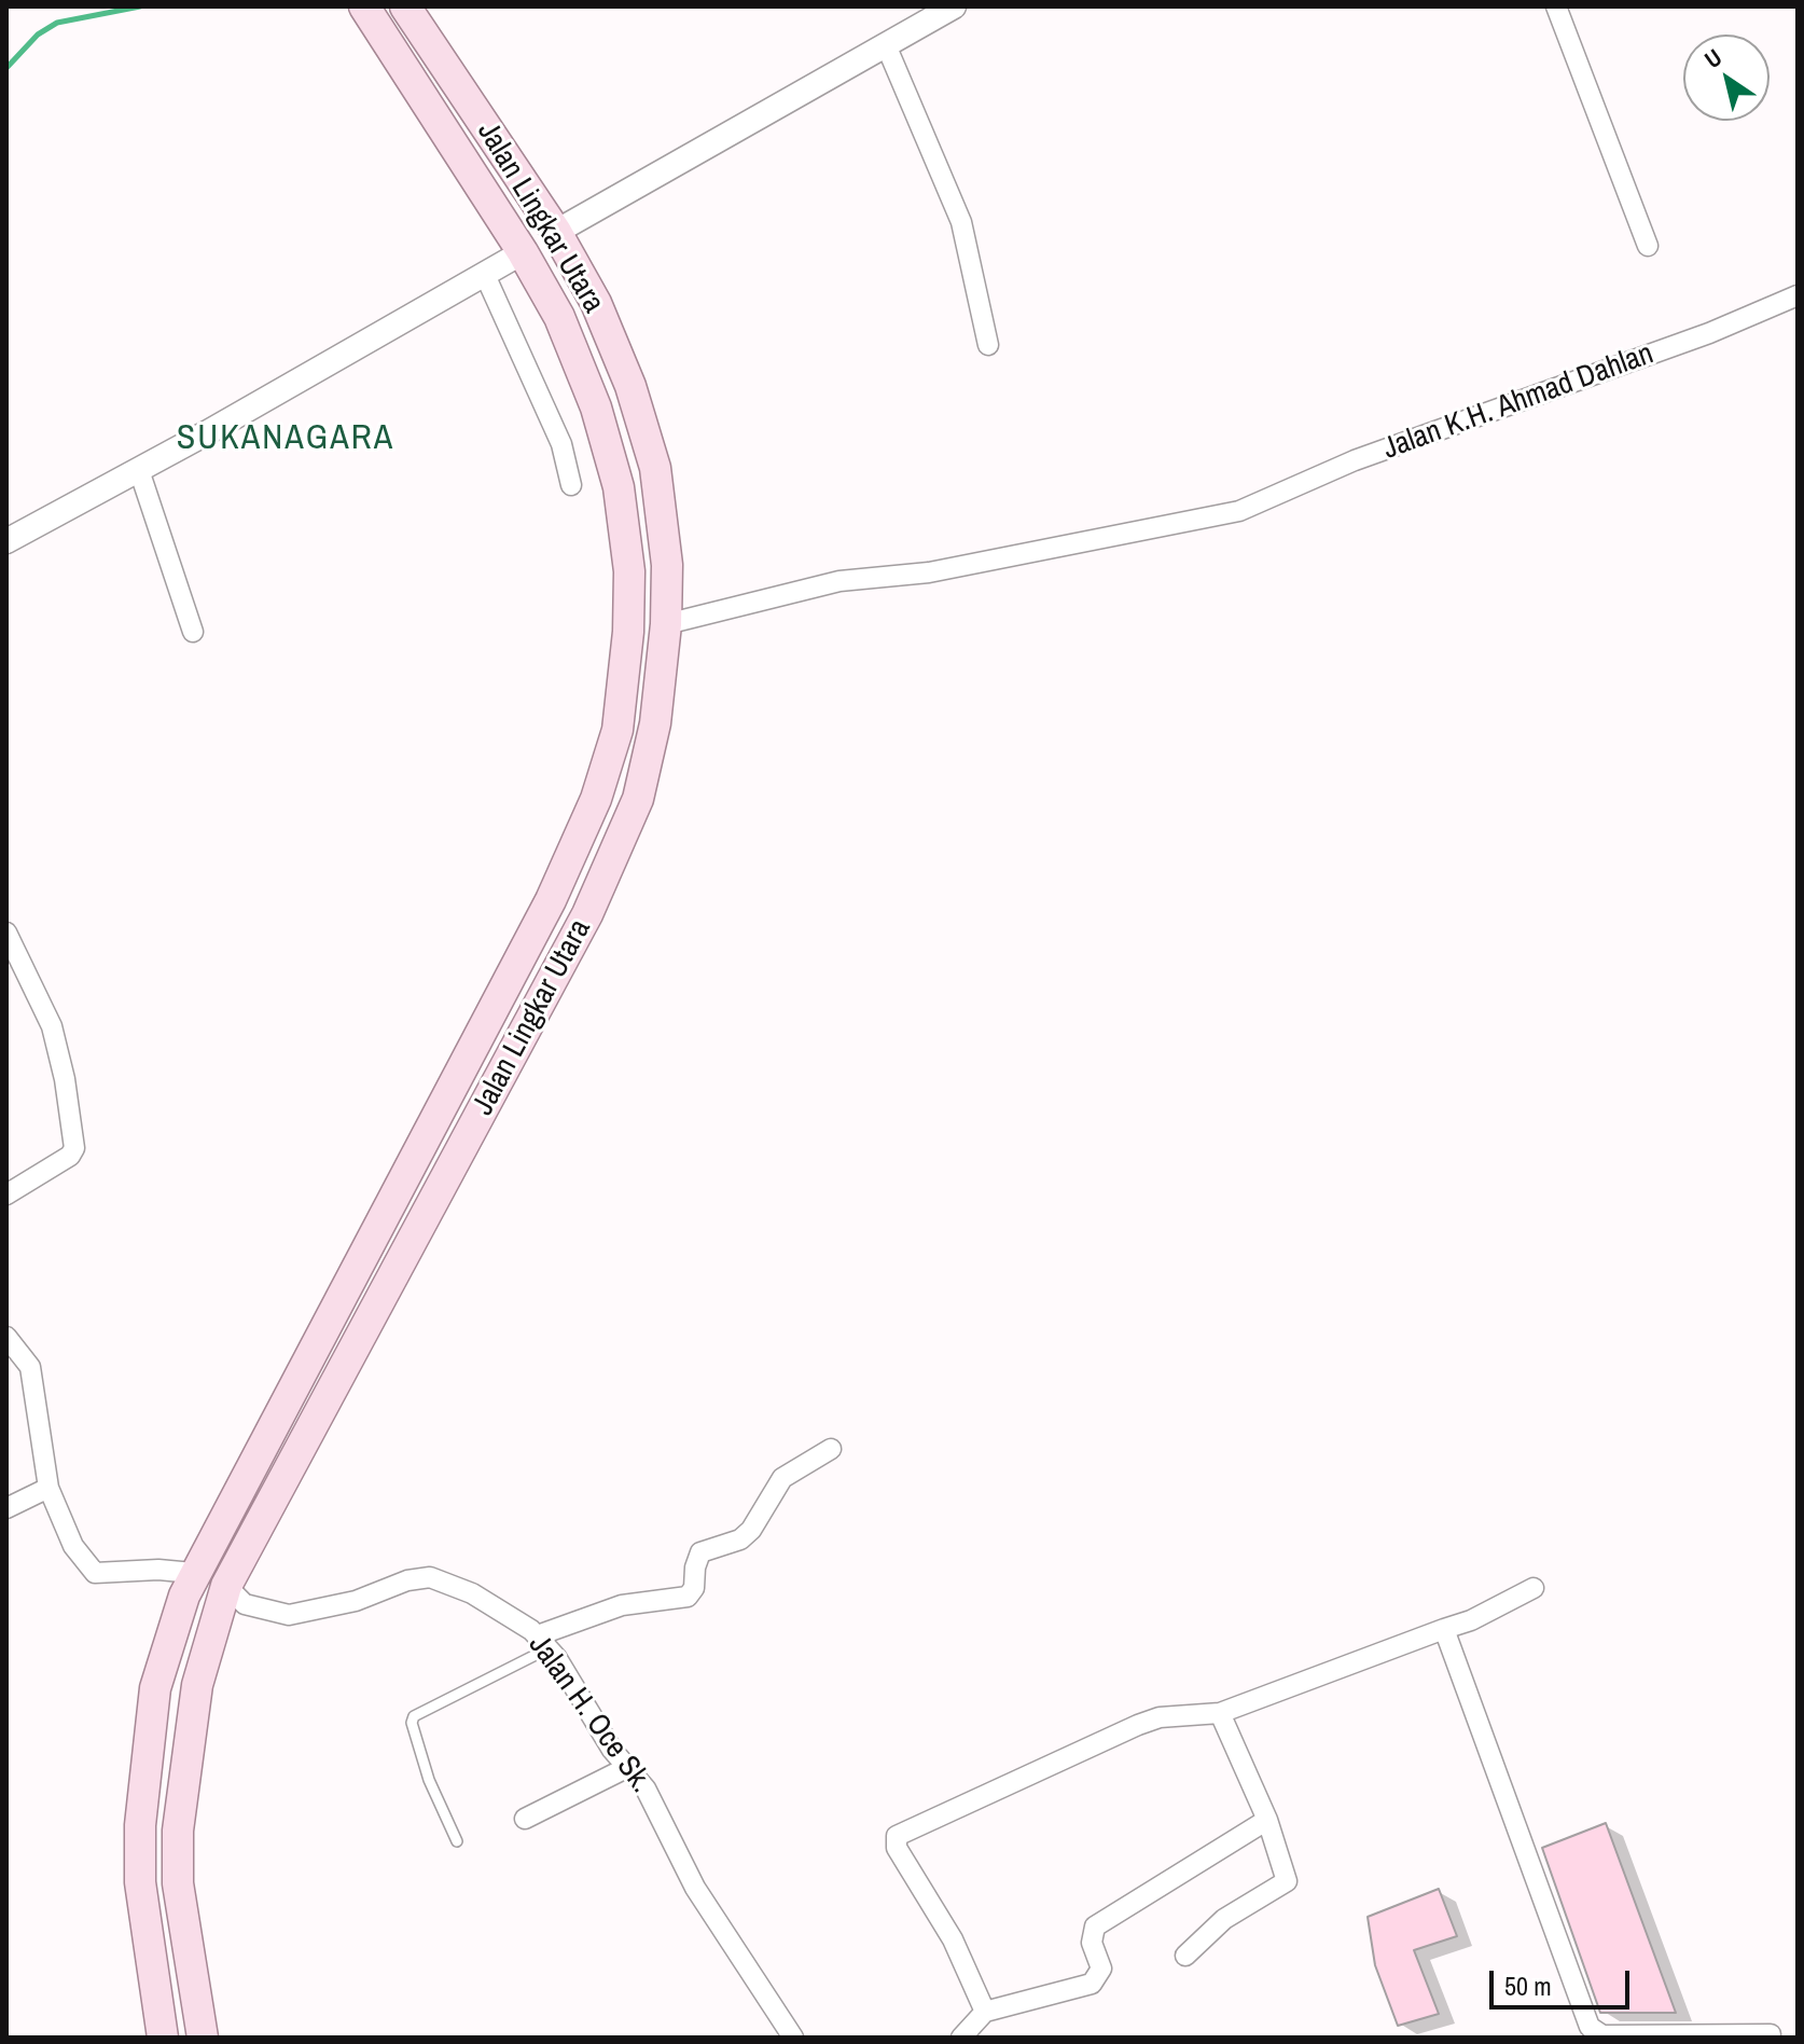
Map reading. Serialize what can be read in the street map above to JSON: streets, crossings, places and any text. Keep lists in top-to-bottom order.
{
  "streets": {
    "main road": ["Jalan Lingkar Utara"],
    "street": ["Jalan K.H. Ahmad Dahlan", "Jalan H. Oce Sk."]
  },
  "crossings": [
    ["Jalan Lingkar Utara", "Jalan K.H. Ahmad Dahlan"],
    ["Jalan Lingkar Utara", "Jalan H. Oce Sk."]
  ],
  "districts": ["SUKANAGARA"],
  "scale_bar": "50 m",
  "north": "top left"
}
